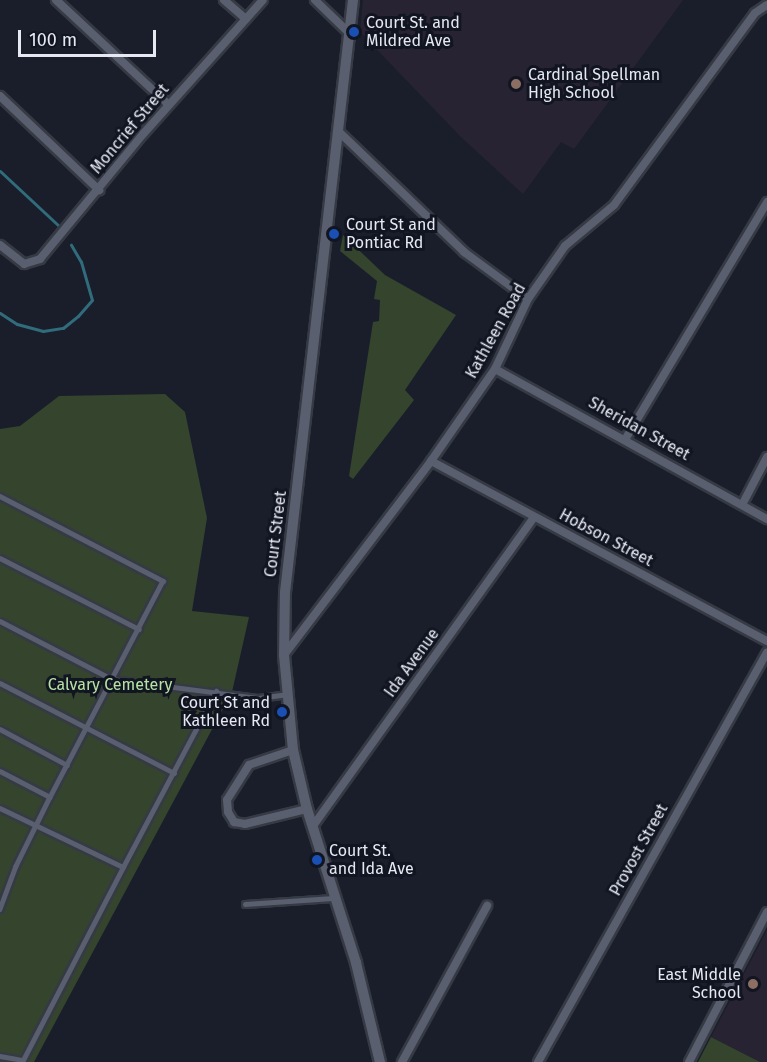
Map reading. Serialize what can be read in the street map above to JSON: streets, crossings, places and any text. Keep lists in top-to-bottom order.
{
  "streets": {
    "street": [
      "Moncrief Street",
      "Kathleen Road",
      "Sheridan Street",
      "Court Street",
      "Hobson Street",
      "Ida Avenue",
      "Provost Street"
    ]
  },
  "crossings": [
    ["Kathleen Road", "Sheridan Street"],
    ["Kathleen Road", "Court Street"],
    ["Kathleen Road", "Hobson Street"],
    ["Court Street", "Ida Avenue"],
    ["Hobson Street", "Ida Avenue"]
  ],
  "parks": ["Calvary Cemetery"],
  "places": [
    "Court St. and Mildred Ave",
    "Cardinal Spellman High School",
    "Court St and Pontiac Rd",
    "Court St and Kathleen Rd",
    "Court St. and Ida Ave",
    "East Middle School"
  ],
  "scale_bar": "100 m"
}
